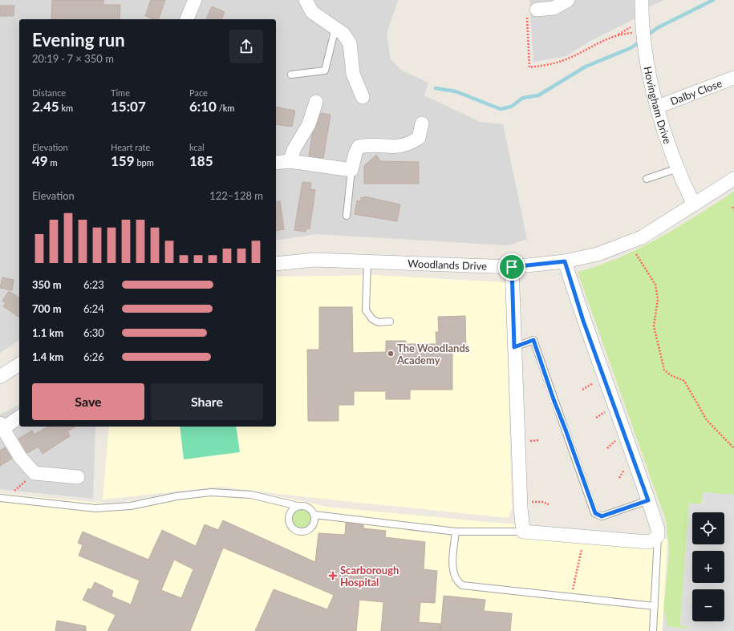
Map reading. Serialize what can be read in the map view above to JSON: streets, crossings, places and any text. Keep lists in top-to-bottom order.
{
  "streets": {
    "street": ["Dalby Close", "Hovingham Drive", "Woodlands Drive"]
  },
  "crossings": [
    ["Dalby Close", "Hovingham Drive"],
    ["Hovingham Drive", "Woodlands Drive"]
  ],
  "places": {
    "other": ["The Woodlands Academy"],
    "health": ["Scarborough Hospital"]
  },
  "page": {
    "heading": ["Evening run", "20:19 · 7 × 350 m"],
    "stats": [
      ["Distance", "2.45 km"],
      ["Time", "15:07"],
      ["Pace", "6:10 /km"],
      ["Elevation", "49 m"],
      ["Heart rate", "159 bpm"],
      ["kcal", "185"]
    ],
    "chart": ["Elevation", "122–128 m"],
    "list": [
      {
        "name": "350 m",
        "note": "6:23"
      },
      {
        "name": "700 m",
        "note": "6:24"
      },
      {
        "name": "1.1 km",
        "note": "6:30"
      },
      {
        "name": "1.4 km",
        "note": "6:26"
      }
    ],
    "buttons": ["Save", "Share"],
    "map_buttons": ["+", "−"]
  }
}
